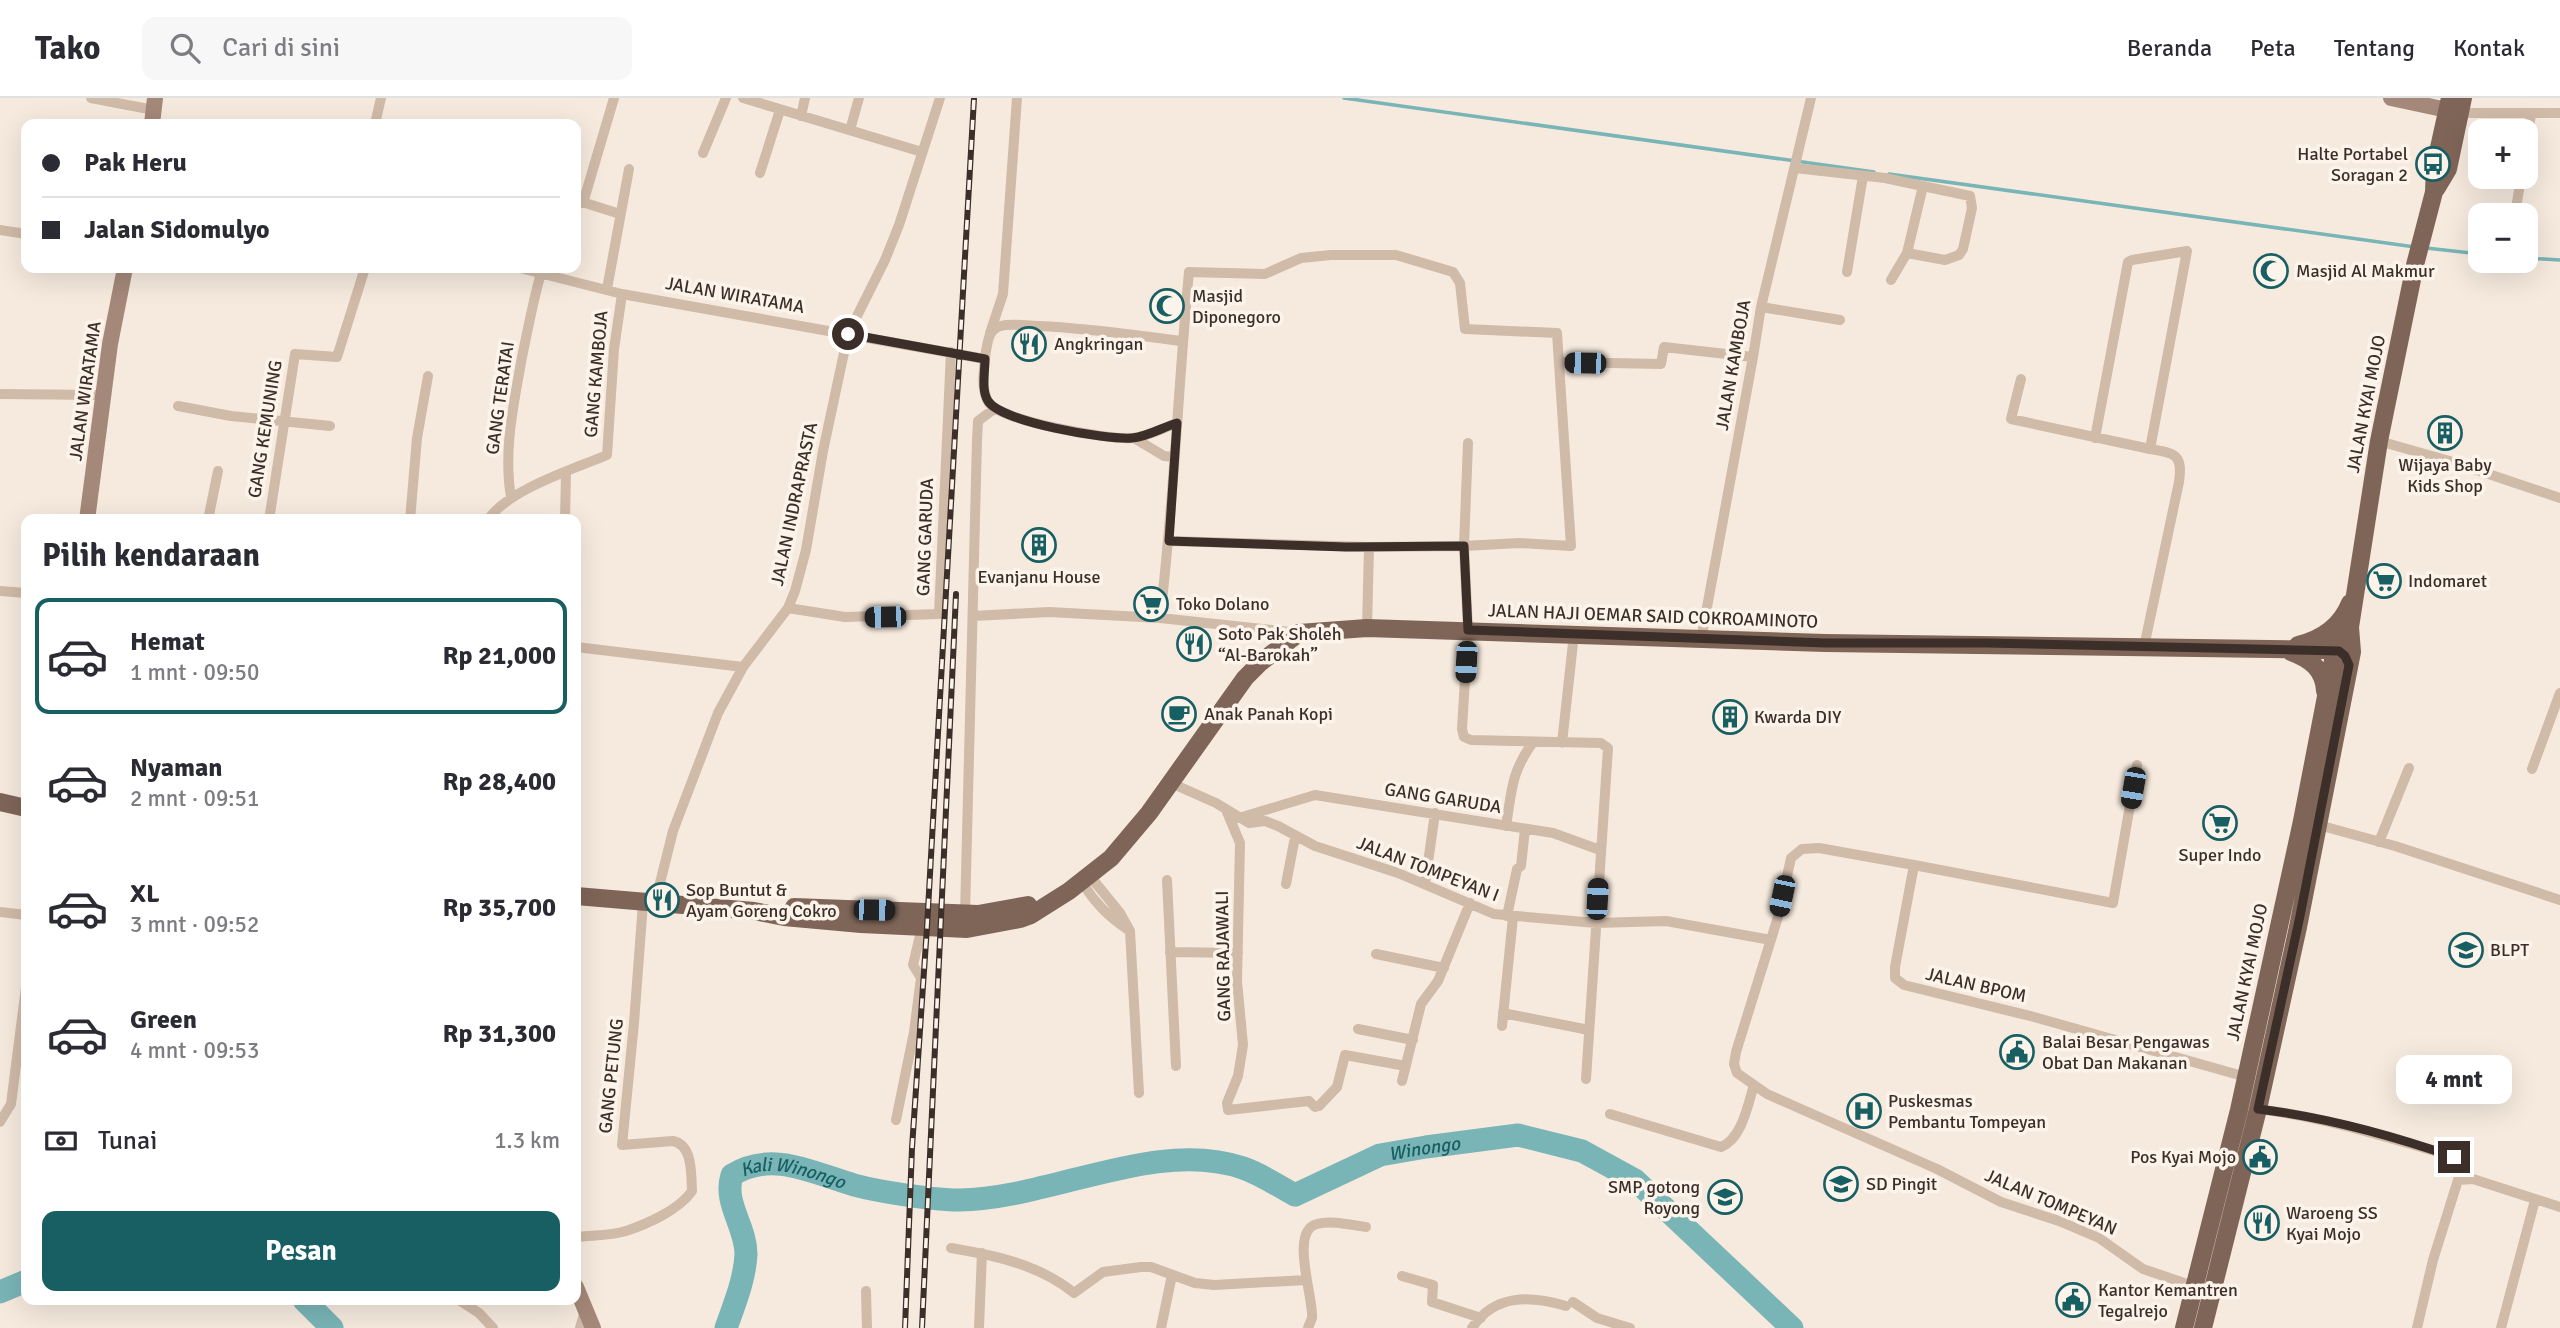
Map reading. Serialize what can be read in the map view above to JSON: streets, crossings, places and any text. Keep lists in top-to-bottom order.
{
  "streets": {
    "main road": ["JALAN KYAI MOJO", "JALAN HAJI OEMAR SAID COKROAMINOTO"],
    "street": [
      "JALAN WIRATAMA",
      "JALAN KAMBOJA",
      "GANG KAMBOJA",
      "GANG TERATAI",
      "GANG KEMUNING",
      "JALAN INDRAPRASTA",
      "GANG GARUDA",
      "JALAN TOMPEYAN I",
      "GANG RAJAWALI",
      "JALAN BPOM",
      "GANG PETUNG",
      "JALAN TOMPEYAN"
    ]
  },
  "crossings": [
    ["JALAN WIRATAMA", "GANG KAMBOJA"],
    ["JALAN WIRATAMA", "GANG TERATAI"],
    ["JALAN WIRATAMA", "JALAN INDRAPRASTA"],
    ["JALAN WIRATAMA", "GANG GARUDA"],
    ["JALAN KAMBOJA", "JALAN HAJI OEMAR SAID COKROAMINOTO"],
    ["GANG KAMBOJA", "GANG TERATAI"],
    ["JALAN KYAI MOJO", "JALAN HAJI OEMAR SAID COKROAMINOTO"],
    ["JALAN KYAI MOJO", "JALAN BPOM"],
    ["JALAN KYAI MOJO", "JALAN TOMPEYAN"],
    ["JALAN INDRAPRASTA", "GANG GARUDA"],
    ["JALAN INDRAPRASTA", "GANG PETUNG"],
    ["GANG GARUDA", "JALAN TOMPEYAN I"],
    ["JALAN TOMPEYAN I", "GANG RAJAWALI"],
    ["JALAN TOMPEYAN I", "JALAN TOMPEYAN"]
  ],
  "water": ["Winongo", "Kali Winongo"],
  "places": {
    "bus stop": ["Halte Portabel Soragan 2"],
    "mosque": ["Masjid Al Makmur", "Masjid Diponegoro"],
    "restaurant": [
      "Angkringan",
      "Soto Pak Sholeh “Al-Barokah”",
      "Sop Buntut & Ayam Goreng Cokro",
      "Waroeng SS Kyai Mojo"
    ],
    "building": ["Wijaya Baby Kids Shop", "Evanjanu House", "Kwarda DIY"],
    "supermarket": ["Indomaret", "Toko Dolano", "Super Indo"],
    "cafe": ["Anak Panah Kopi"],
    "school or university": ["BLPT", "SD Pingit", "SMP gotong Royong"],
    "public building": ["Balai Besar Pengawas Obat Dan Makanan", "Pos Kyai Mojo", "Kantor Kemantren Tegalrejo"],
    "hospital": ["Puskesmas Pembantu Tompeyan"]
  },
  "page": {
    "header": "Tako",
    "search": "Cari di sini",
    "nav": [
      "Beranda",
      "Peta",
      "Tentang",
      "Kontak"
    ],
    "map_buttons": ["+", "−"],
    "banner": ["Pak Heru", "Jalan Sidomulyo"],
    "heading": "Pilih kendaraan",
    "list": [
      {
        "name": "Hemat",
        "note": "1 mnt · 09:50",
        "value": "Rp 21,000"
      },
      {
        "name": "Nyaman",
        "note": "2 mnt · 09:51",
        "value": "Rp 28,400"
      },
      {
        "name": "XL",
        "note": "3 mnt · 09:52",
        "value": "Rp 35,700"
      },
      {
        "name": "Green",
        "note": "4 mnt · 09:53",
        "value": "Rp 31,300"
      }
    ],
    "bubble": "4 mnt",
    "pay": ["Tunai", "1.3 km"],
    "buttons": "Pesan"
  }
}
